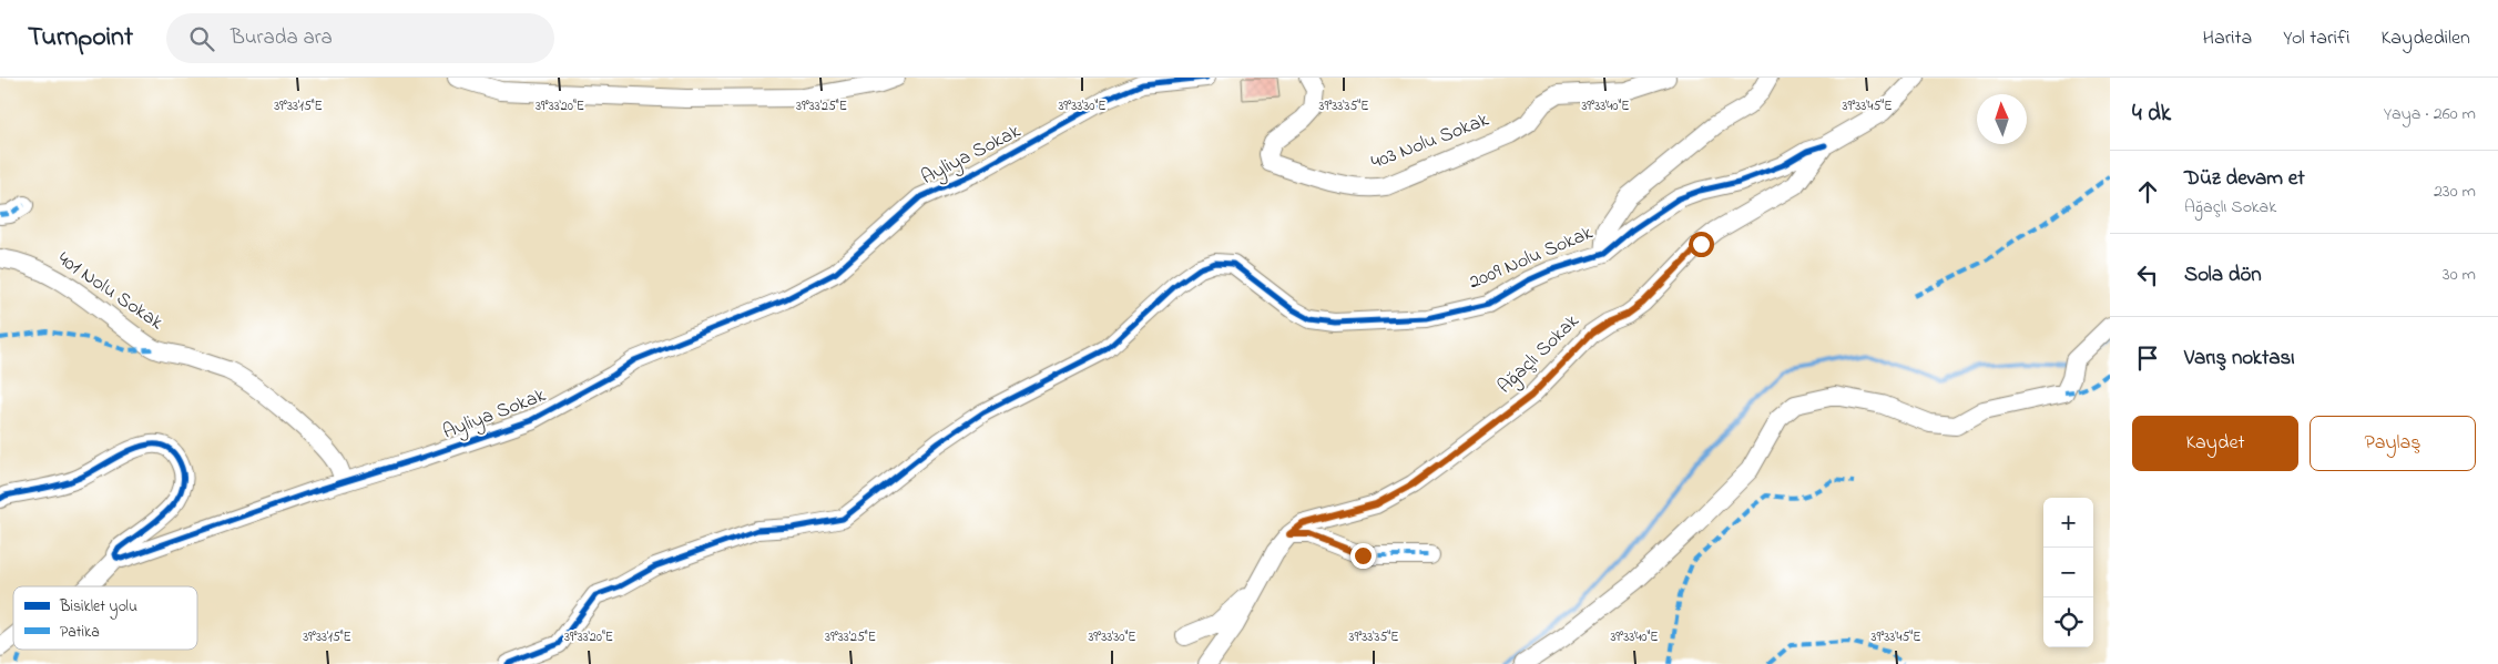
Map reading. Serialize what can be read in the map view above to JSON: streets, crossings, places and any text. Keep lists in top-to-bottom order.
{
  "streets": {
    "street": [
      "403 Nolu Sokak",
      "Ayliya Sokak",
      "2009 Nolu Sokak",
      "401 Nolu Sokak",
      "Ağaçlı Sokak"
    ]
  },
  "crossings": [
    ["Ayliya Sokak", "401 Nolu Sokak"],
    ["2009 Nolu Sokak", "Ağaçlı Sokak"]
  ],
  "legend": ["Bisiklet yolu", "Patika"],
  "north": "top",
  "page": {
    "header": "Turnpoint",
    "search": "Burada ara",
    "nav": ["Harita", "Yol tarifi", "Kaydedilen"],
    "heading": ["4 dk", "Yaya · 260 m"],
    "list": [
      ["Düz devam et", "Ağaçlı Sokak", "230 m"],
      ["Sola dön", "30 m"],
      "Varış noktası"
    ],
    "buttons": ["Kaydet", "Paylaş"],
    "map_buttons": ["+", "−"]
  },
  "coordinates": [
    "39°33'15\"E",
    "39°33'20\"E",
    "39°33'25\"E",
    "39°33'30\"E",
    "39°33'35\"E",
    "39°33'40\"E",
    "39°33'45\"E"
  ]
}
